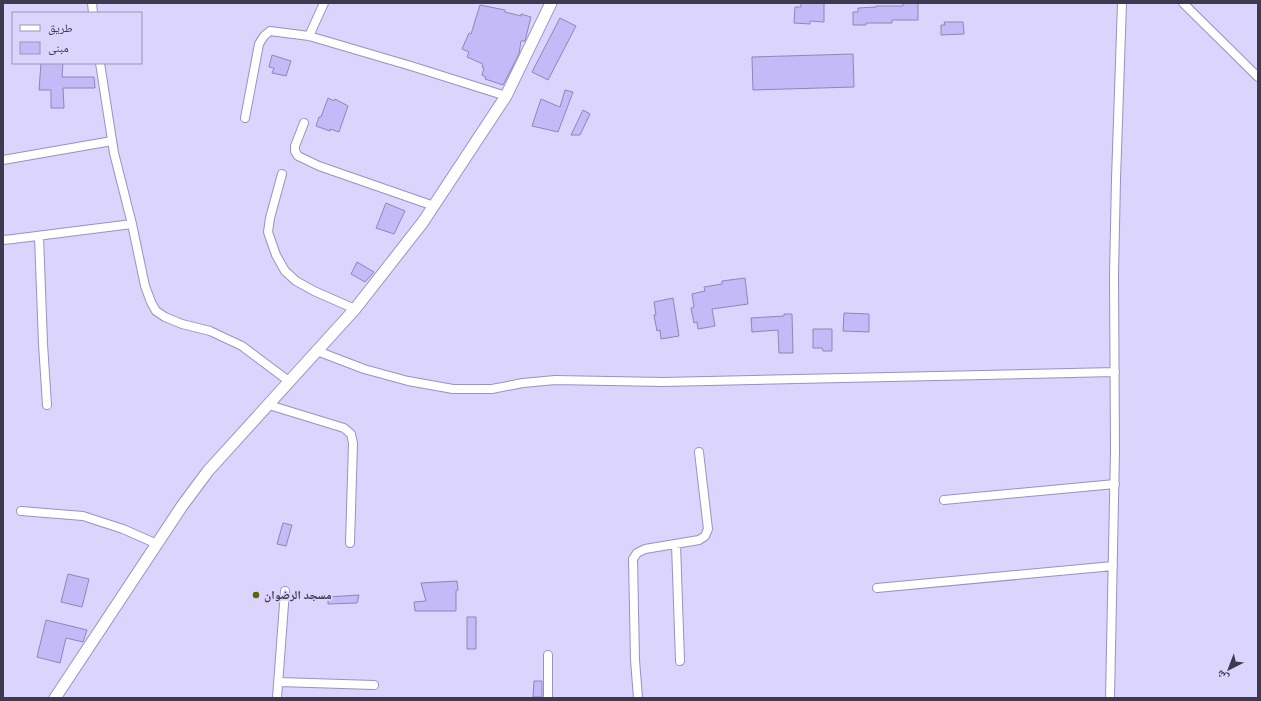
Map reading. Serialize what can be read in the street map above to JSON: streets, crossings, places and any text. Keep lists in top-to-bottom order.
{
  "places": ["مسجد الرضوان"],
  "legend": ["طريق", "مبنى"],
  "north": "bottom left"
}
